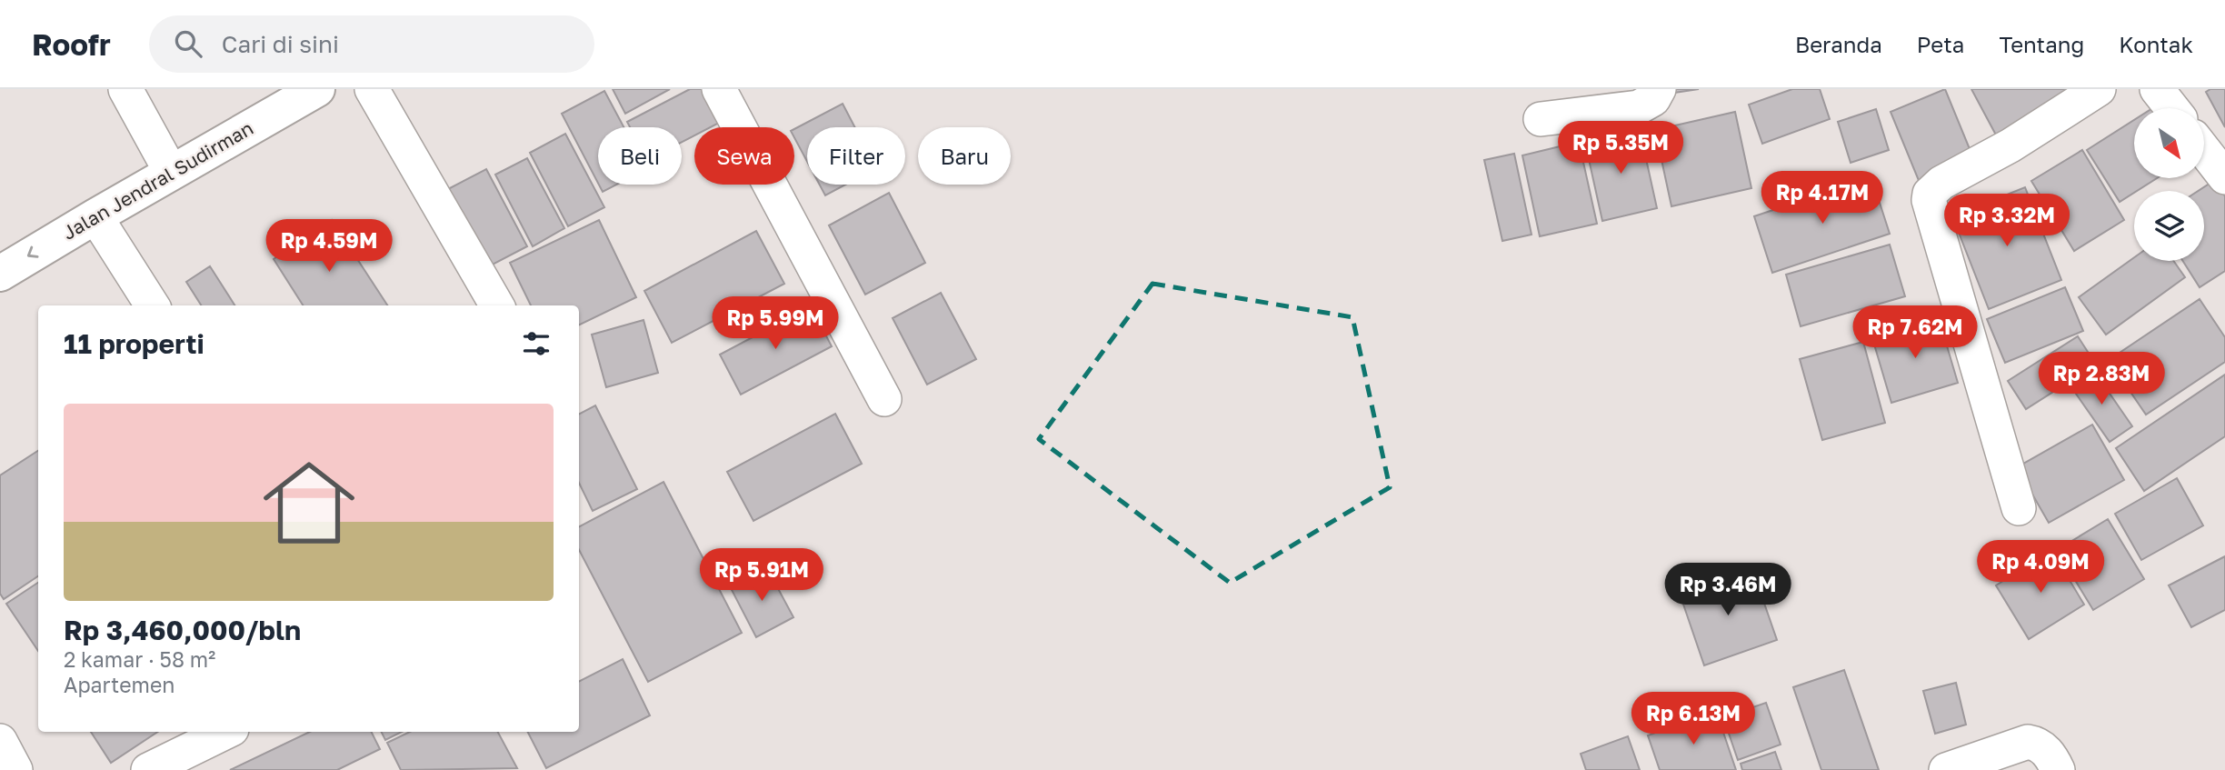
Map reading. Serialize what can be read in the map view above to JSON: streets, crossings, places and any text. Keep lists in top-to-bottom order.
{
  "streets": {
    "street": ["Jalan Jendral Sudirman"]
  },
  "north": "bottom right",
  "page": {
    "header": "Roofr",
    "search": "Cari di sini",
    "nav": [
      "Beranda",
      "Peta",
      "Tentang",
      "Kontak"
    ],
    "price": [
      "Rp 5.35M",
      "Rp 4.17M",
      "Rp 3.32M",
      "Rp 4.59M",
      "Rp 5.99M",
      "Rp 7.62M",
      "Rp 2.83M",
      "Rp 4.09M",
      "Rp 5.91M",
      "Rp 3.46M",
      "Rp 6.13M"
    ],
    "chip": [
      "Beli",
      "Sewa",
      "Filter",
      "Baru"
    ],
    "heading": "11 properti",
    "list": [
      {
        "name": "Rp 3,460,000/bln",
        "note": "2 kamar · 58 m² · Apartemen"
      }
    ]
  }
}
